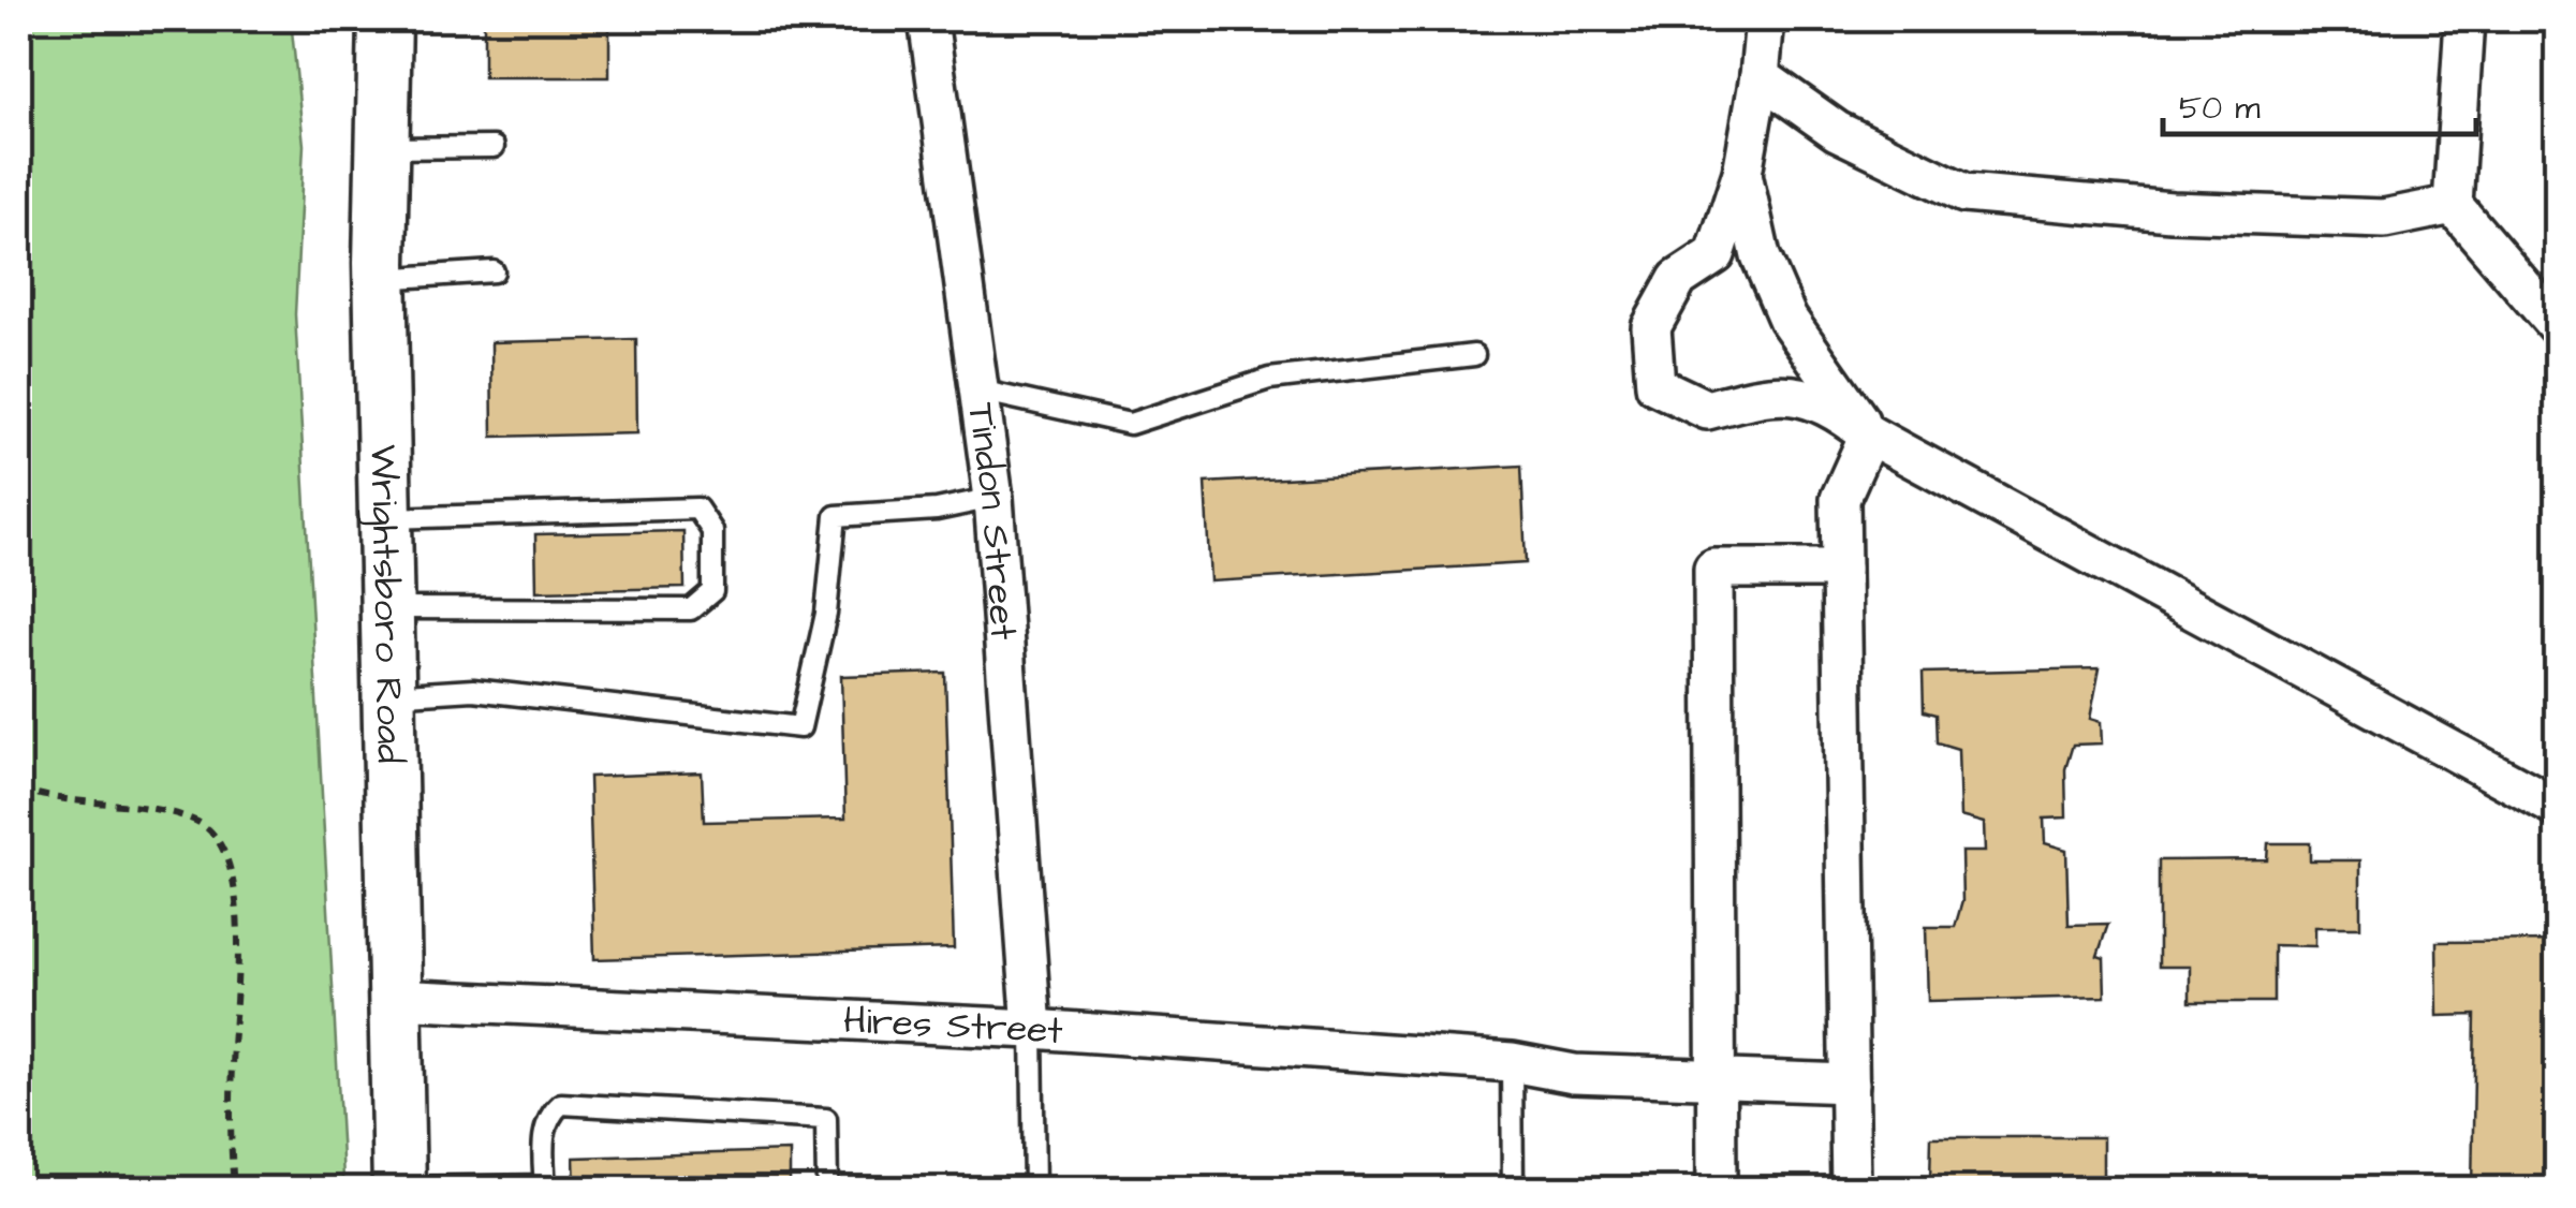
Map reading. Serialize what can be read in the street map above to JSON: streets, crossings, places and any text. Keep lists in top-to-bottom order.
{
  "streets": {
    "main road": ["Wrightsboro Road"],
    "street": ["Tindon Street", "Hires Street"]
  },
  "crossings": [
    ["Tindon Street", "Hires Street"],
    ["Wrightsboro Road", "Hires Street"]
  ],
  "scale_bar": "50 m"
}
